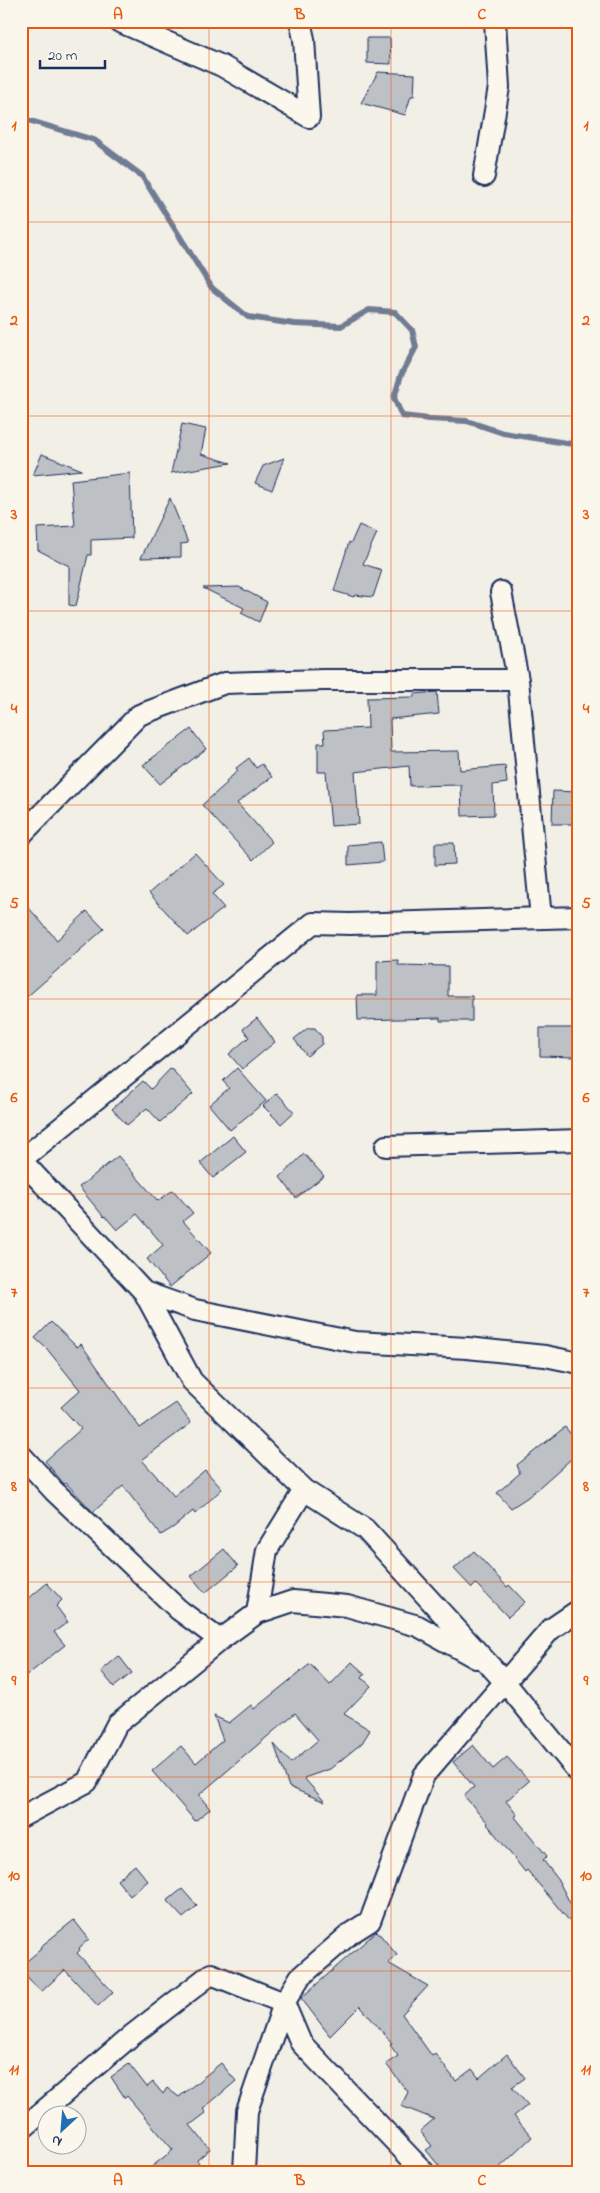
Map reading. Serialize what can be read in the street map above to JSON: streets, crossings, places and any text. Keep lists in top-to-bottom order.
{
  "scale_bar": "20 m",
  "north": "bottom left",
  "grid": {
    "columns": ["A", "B", "C"],
    "rows": [
      "1",
      "2",
      "3",
      "4",
      "5",
      "6",
      "7",
      "8",
      "9",
      "10",
      "11"
    ]
  }
}
